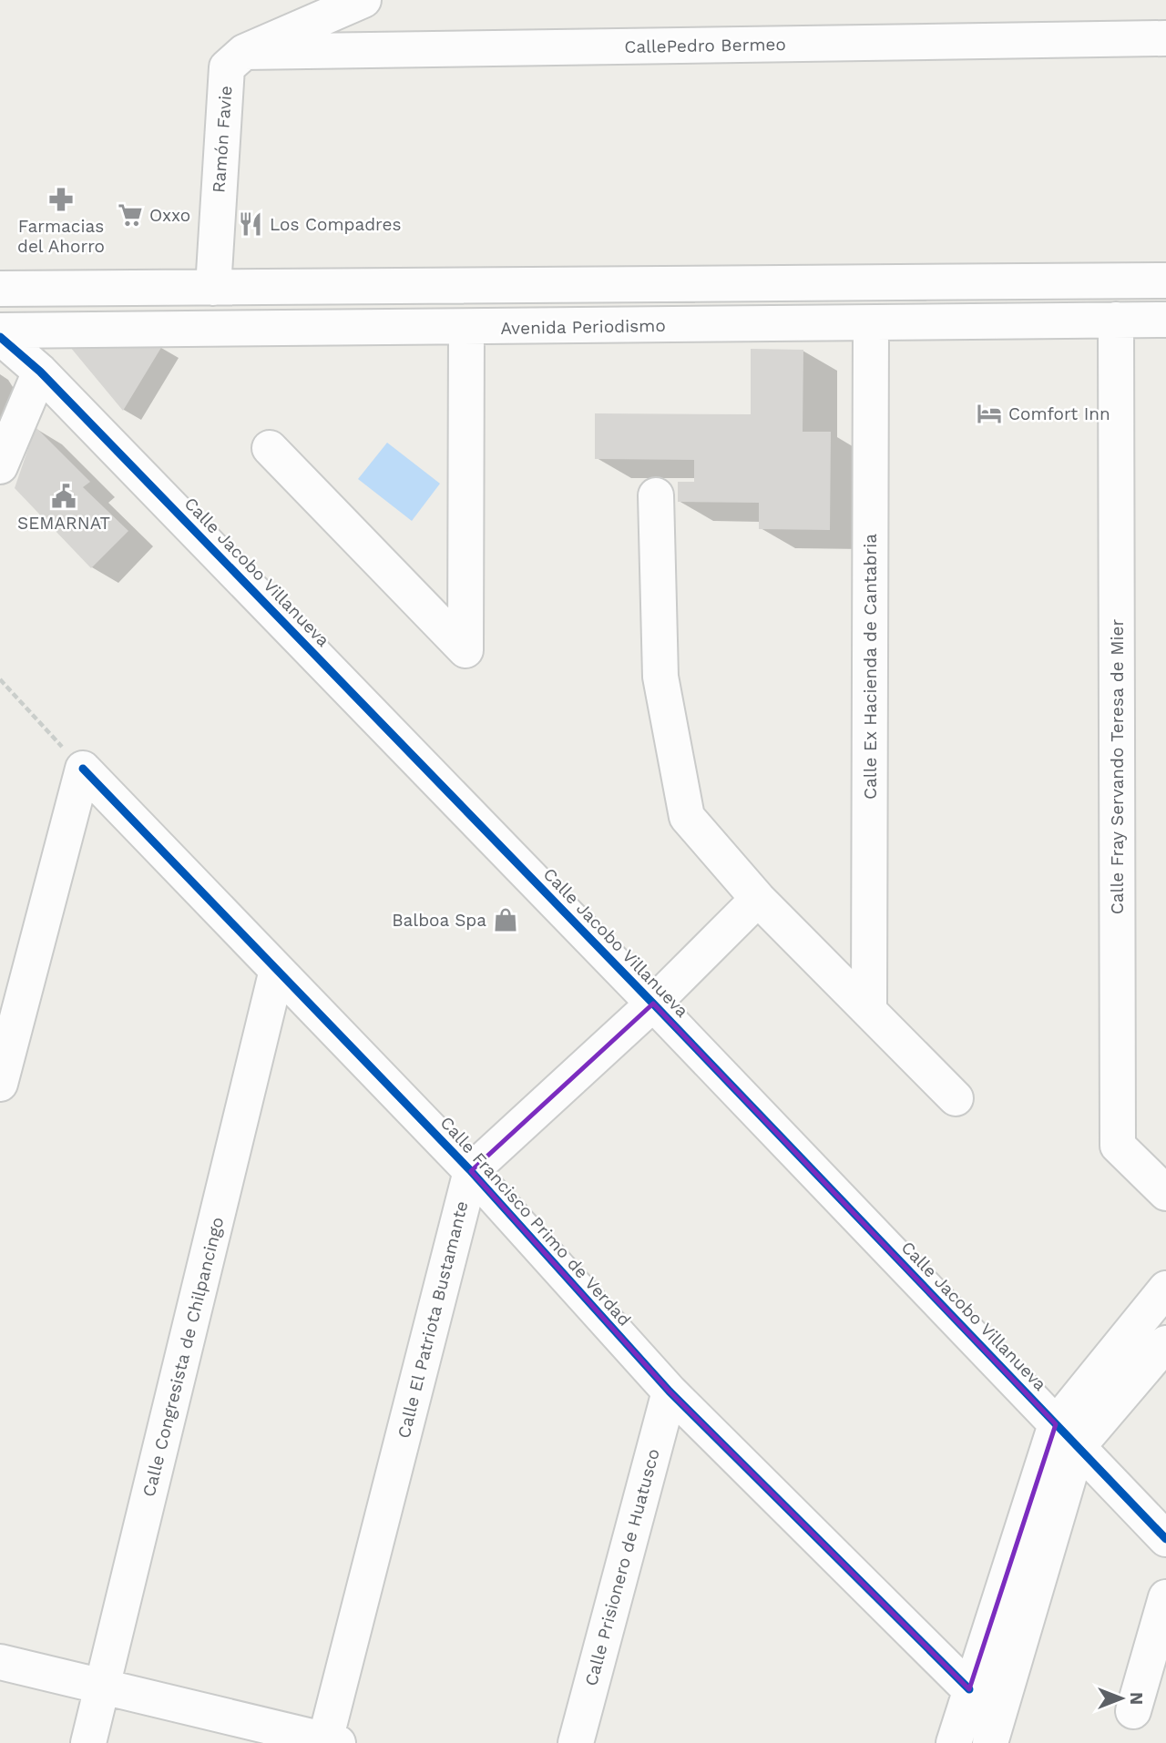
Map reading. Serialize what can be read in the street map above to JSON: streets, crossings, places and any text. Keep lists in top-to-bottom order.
{
  "streets": {
    "street": [
      "CallePedro Bermeo",
      "Ramón Favie",
      "Avenida Periodismo",
      "Calle Jacobo Villanueva",
      "Calle Ex Hacienda de Cantabria",
      "Calle Fray Servando Teresa de Mier",
      "Calle Francisco Primo de Verdad",
      "Calle El Patriota Bustamante",
      "Calle Congresista de Chilpancingo",
      "Calle Prisionero de Huatusco"
    ]
  },
  "crossings": [
    ["CallePedro Bermeo", "Ramón Favie"],
    ["Avenida Periodismo", "Calle Ex Hacienda de Cantabria"],
    ["Avenida Periodismo", "Calle Fray Servando Teresa de Mier"],
    ["Calle Francisco Primo de Verdad", "Calle El Patriota Bustamante"],
    ["Calle Francisco Primo de Verdad", "Calle Congresista de Chilpancingo"],
    ["Calle Francisco Primo de Verdad", "Calle Prisionero de Huatusco"]
  ],
  "places": {
    "pharmacy": ["Farmacias del Ahorro"],
    "supermarket": ["Oxxo"],
    "restaurant": ["Los Compadres"],
    "hotel": ["Comfort Inn"],
    "public building": ["SEMARNAT"],
    "shop": ["Balboa Spa"]
  },
  "north": "right"
}
